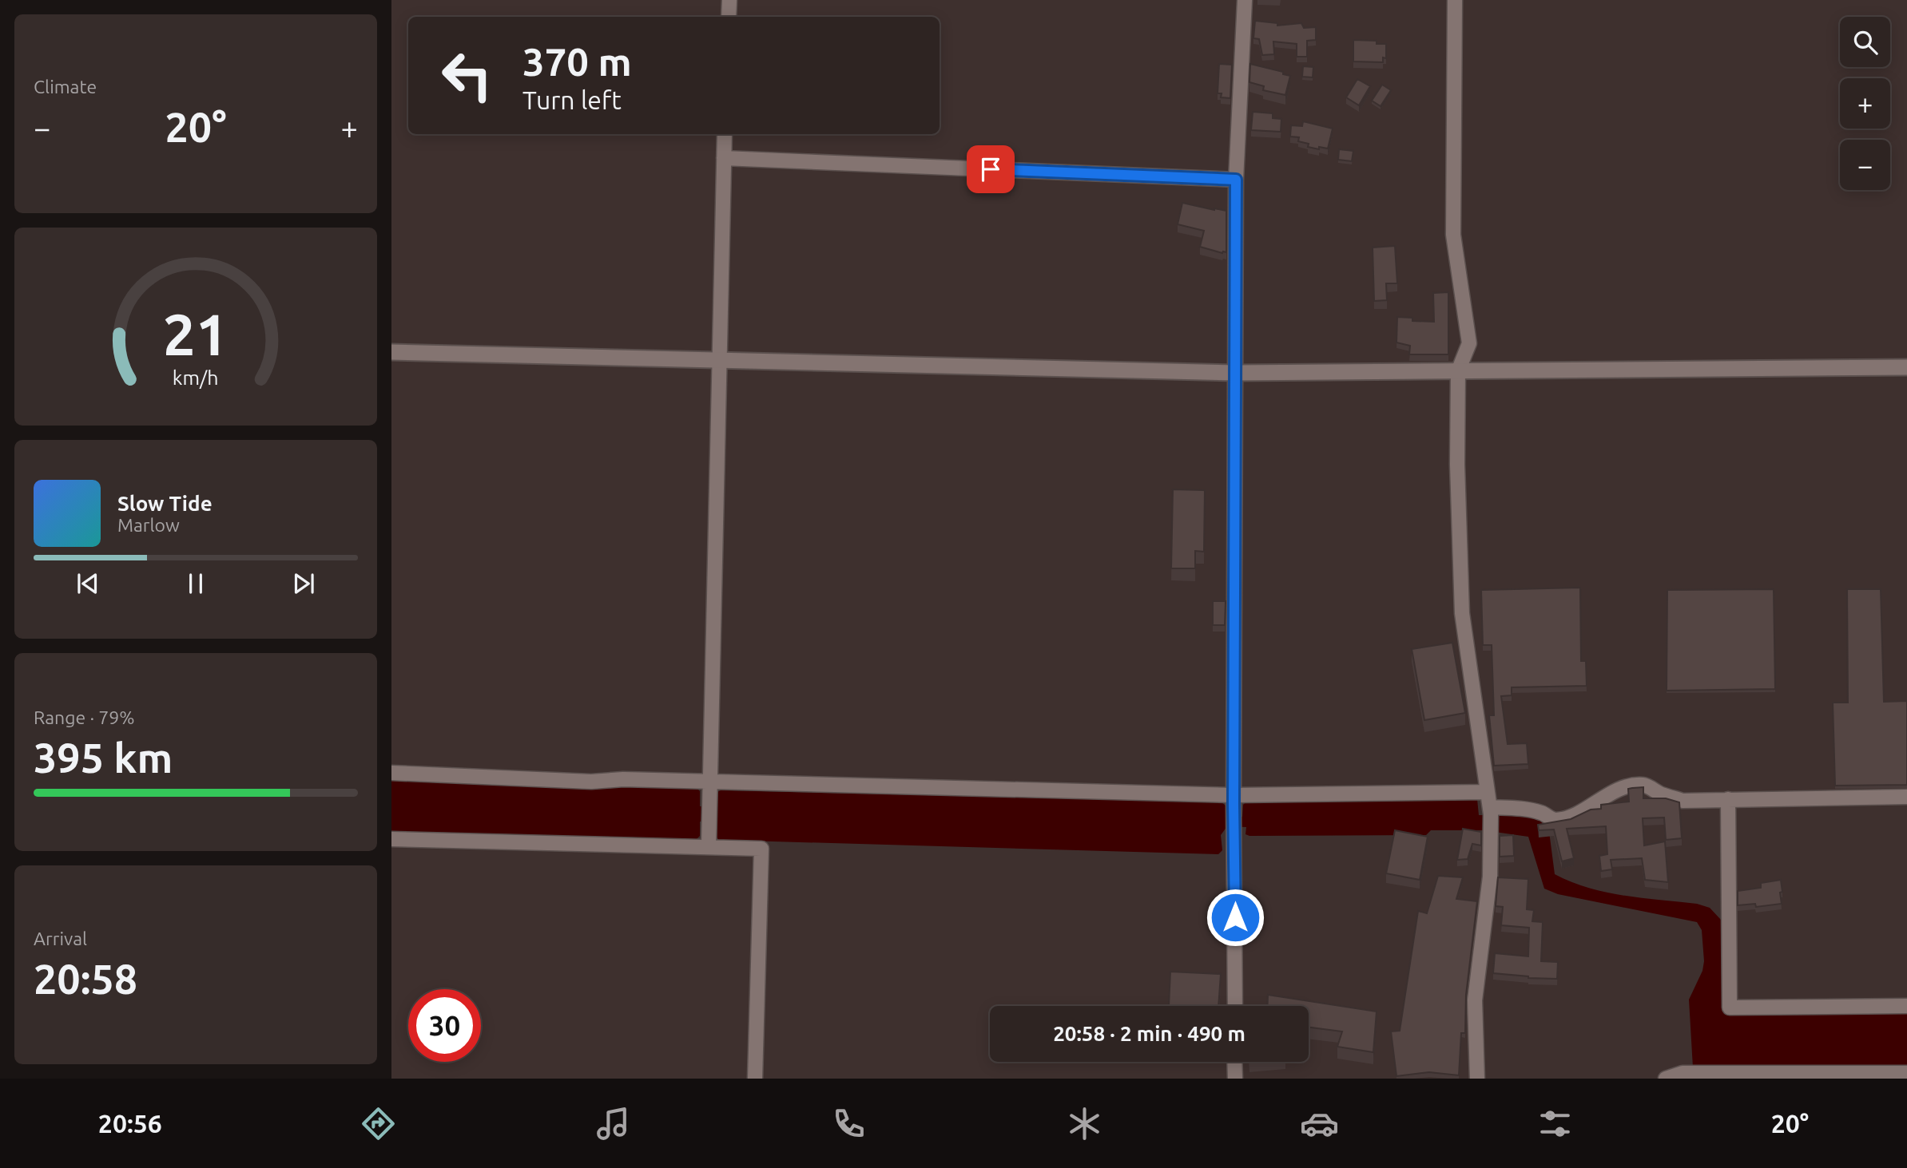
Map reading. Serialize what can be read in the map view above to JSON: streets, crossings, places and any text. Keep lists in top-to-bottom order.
{
  "page": {
    "tile": [
      "Climate",
      ["Range · 79%", "395 km"],
      ["Arrival", "20:58"]
    ],
    "map_buttons": ["+", "−"],
    "turn": ["370 m", "Turn left"],
    "heat": ["−", "20°", "+"],
    "song": ["Slow Tide", "Marlow"],
    "limit": "30",
    "trip": "20:58 · 2 min · 490 m",
    "tabs": ["20:56", "20°"],
    "gauge": ["21", "km/h"]
  }
}
